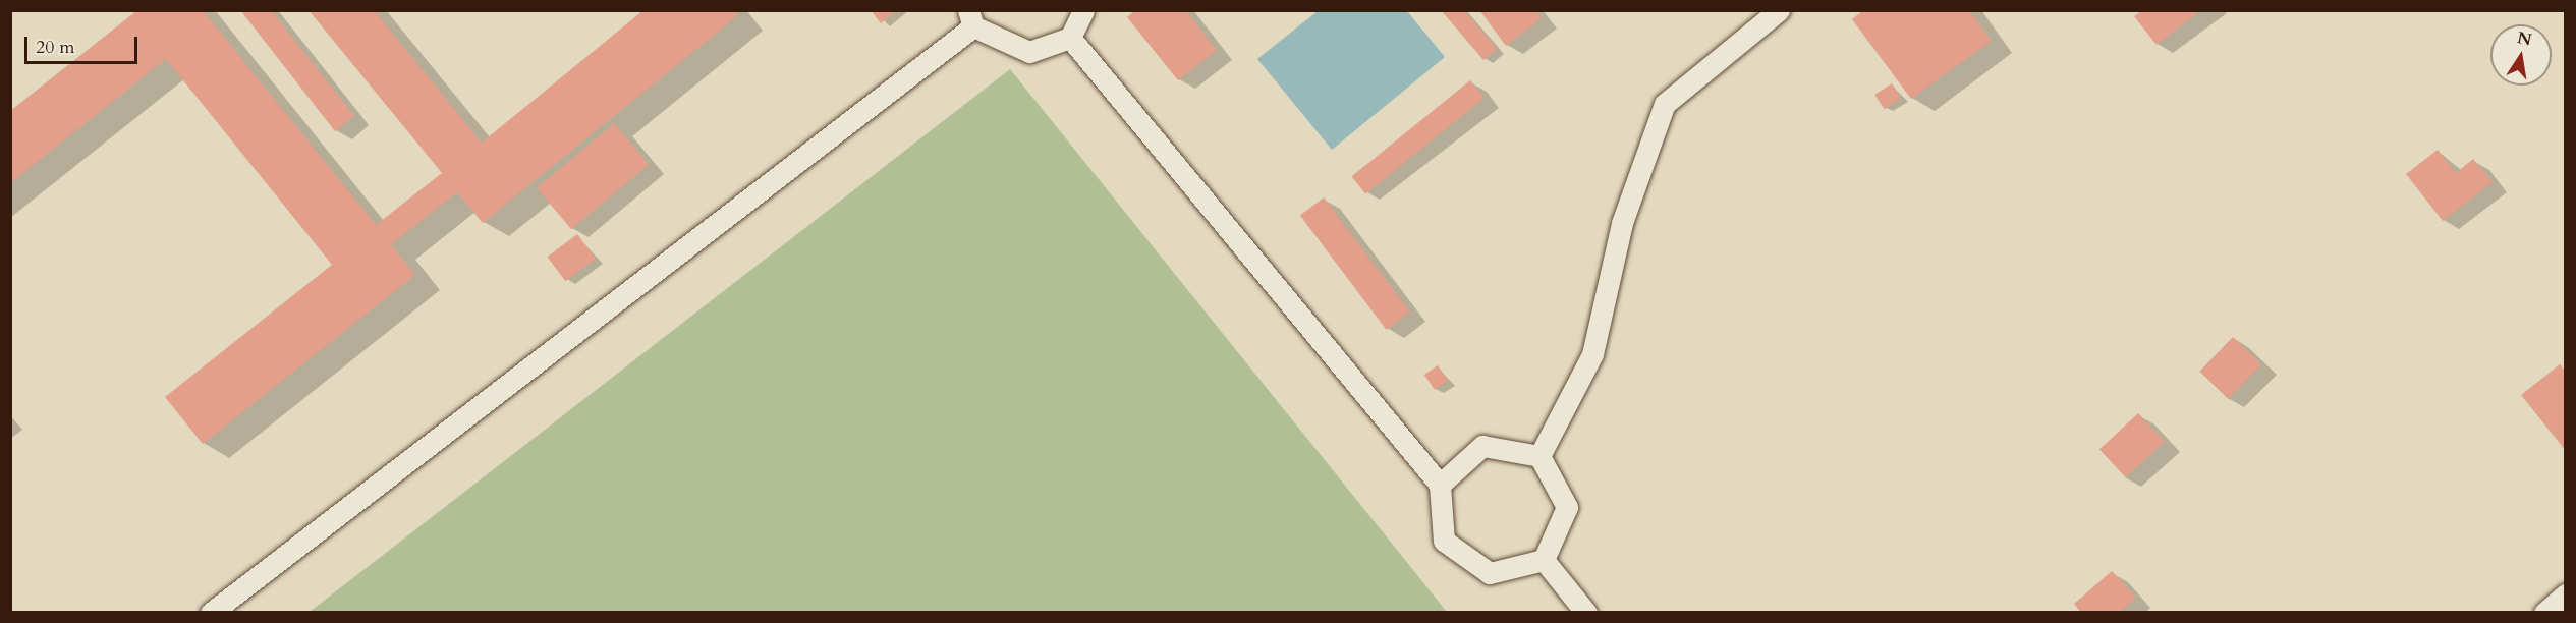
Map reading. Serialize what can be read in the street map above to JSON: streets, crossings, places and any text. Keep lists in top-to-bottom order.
{
  "scale_bar": "20 m",
  "north": "top"
}
